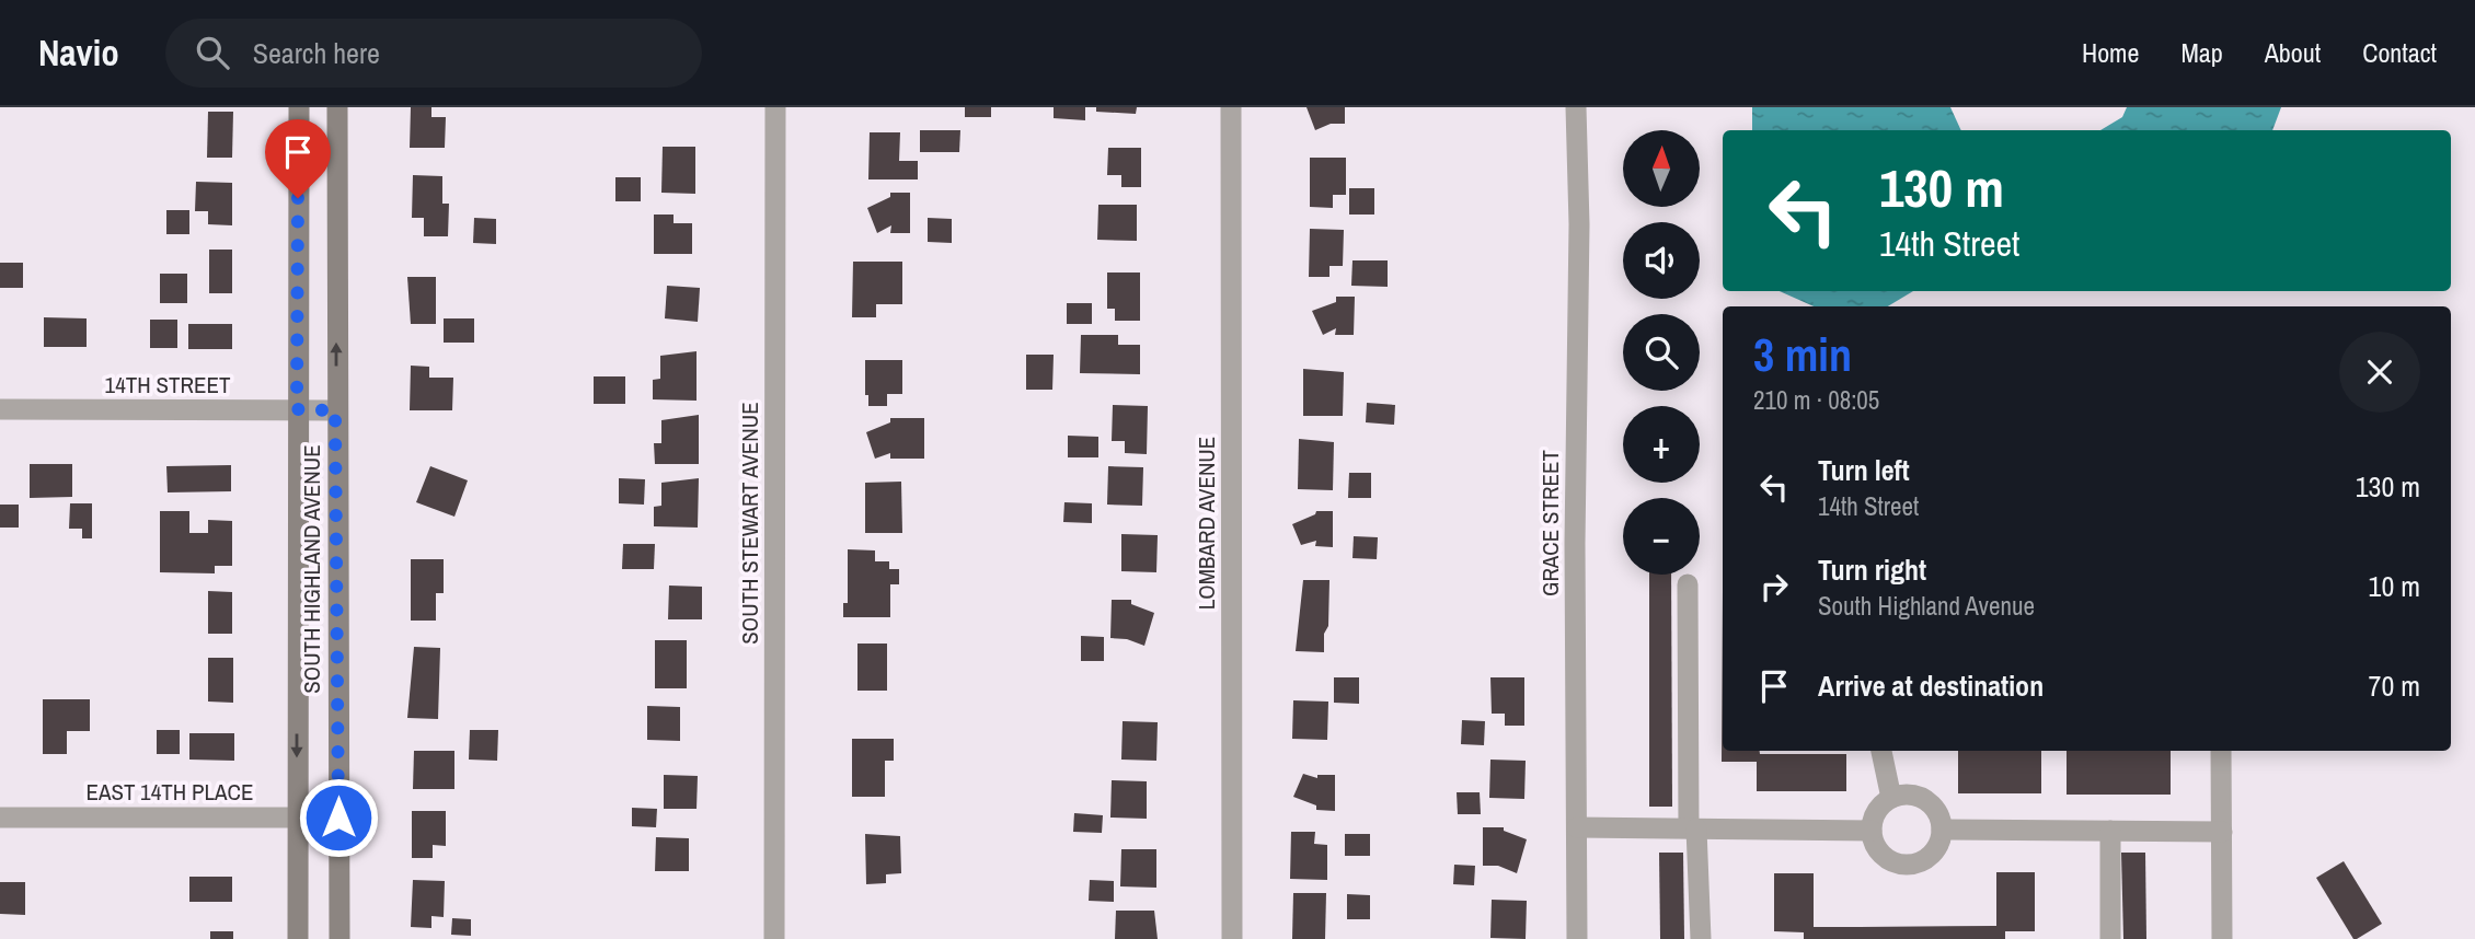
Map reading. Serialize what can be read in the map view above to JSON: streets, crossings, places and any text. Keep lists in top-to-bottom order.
{
  "streets": {
    "main road": ["SOUTH HIGHLAND AVENUE"],
    "street": [
      "14TH STREET",
      "SOUTH STEWART AVENUE",
      "LOMBARD AVENUE",
      "GRACE STREET",
      "EAST 14TH PLACE"
    ]
  },
  "crossings": [
    ["14TH STREET", "SOUTH HIGHLAND AVENUE"],
    ["SOUTH HIGHLAND AVENUE", "EAST 14TH PLACE"]
  ],
  "north": "top",
  "page": {
    "header": "Navio",
    "search": "Search here",
    "nav": [
      "Home",
      "Map",
      "About",
      "Contact"
    ],
    "map_buttons": ["+", "−"],
    "turn": ["130 m", "14th Street"],
    "heading": ["3 min", "210 m · 08:05"],
    "list": [
      {
        "name": "Turn left",
        "note": "14th Street",
        "value": "130 m"
      },
      {
        "name": "Turn right",
        "note": "South Highland Avenue",
        "value": "10 m"
      },
      {
        "name": "Arrive at destination",
        "value": "70 m"
      }
    ]
  }
}
